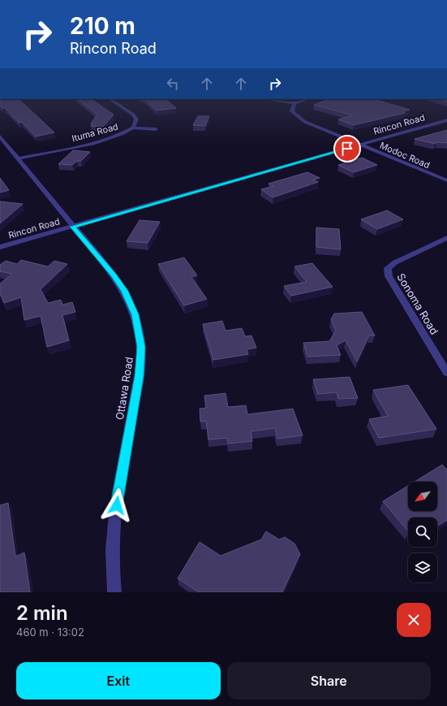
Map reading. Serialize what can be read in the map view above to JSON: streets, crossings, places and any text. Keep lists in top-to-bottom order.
{
  "streets": {
    "street": [
      "Rincon Road",
      "Ituma Road",
      "Modoc Road",
      "Sonoma Road",
      "Ottawa Road"
    ]
  },
  "crossings": [
    ["Rincon Road", "Modoc Road"],
    ["Rincon Road", "Ottawa Road"],
    ["Ituma Road", "Ottawa Road"]
  ],
  "north": "bottom left",
  "page": {
    "turn": ["210 m", "Rincon Road"],
    "heading": ["2 min", "460 m · 13:02"],
    "buttons": ["Exit", "Share"]
  }
}
